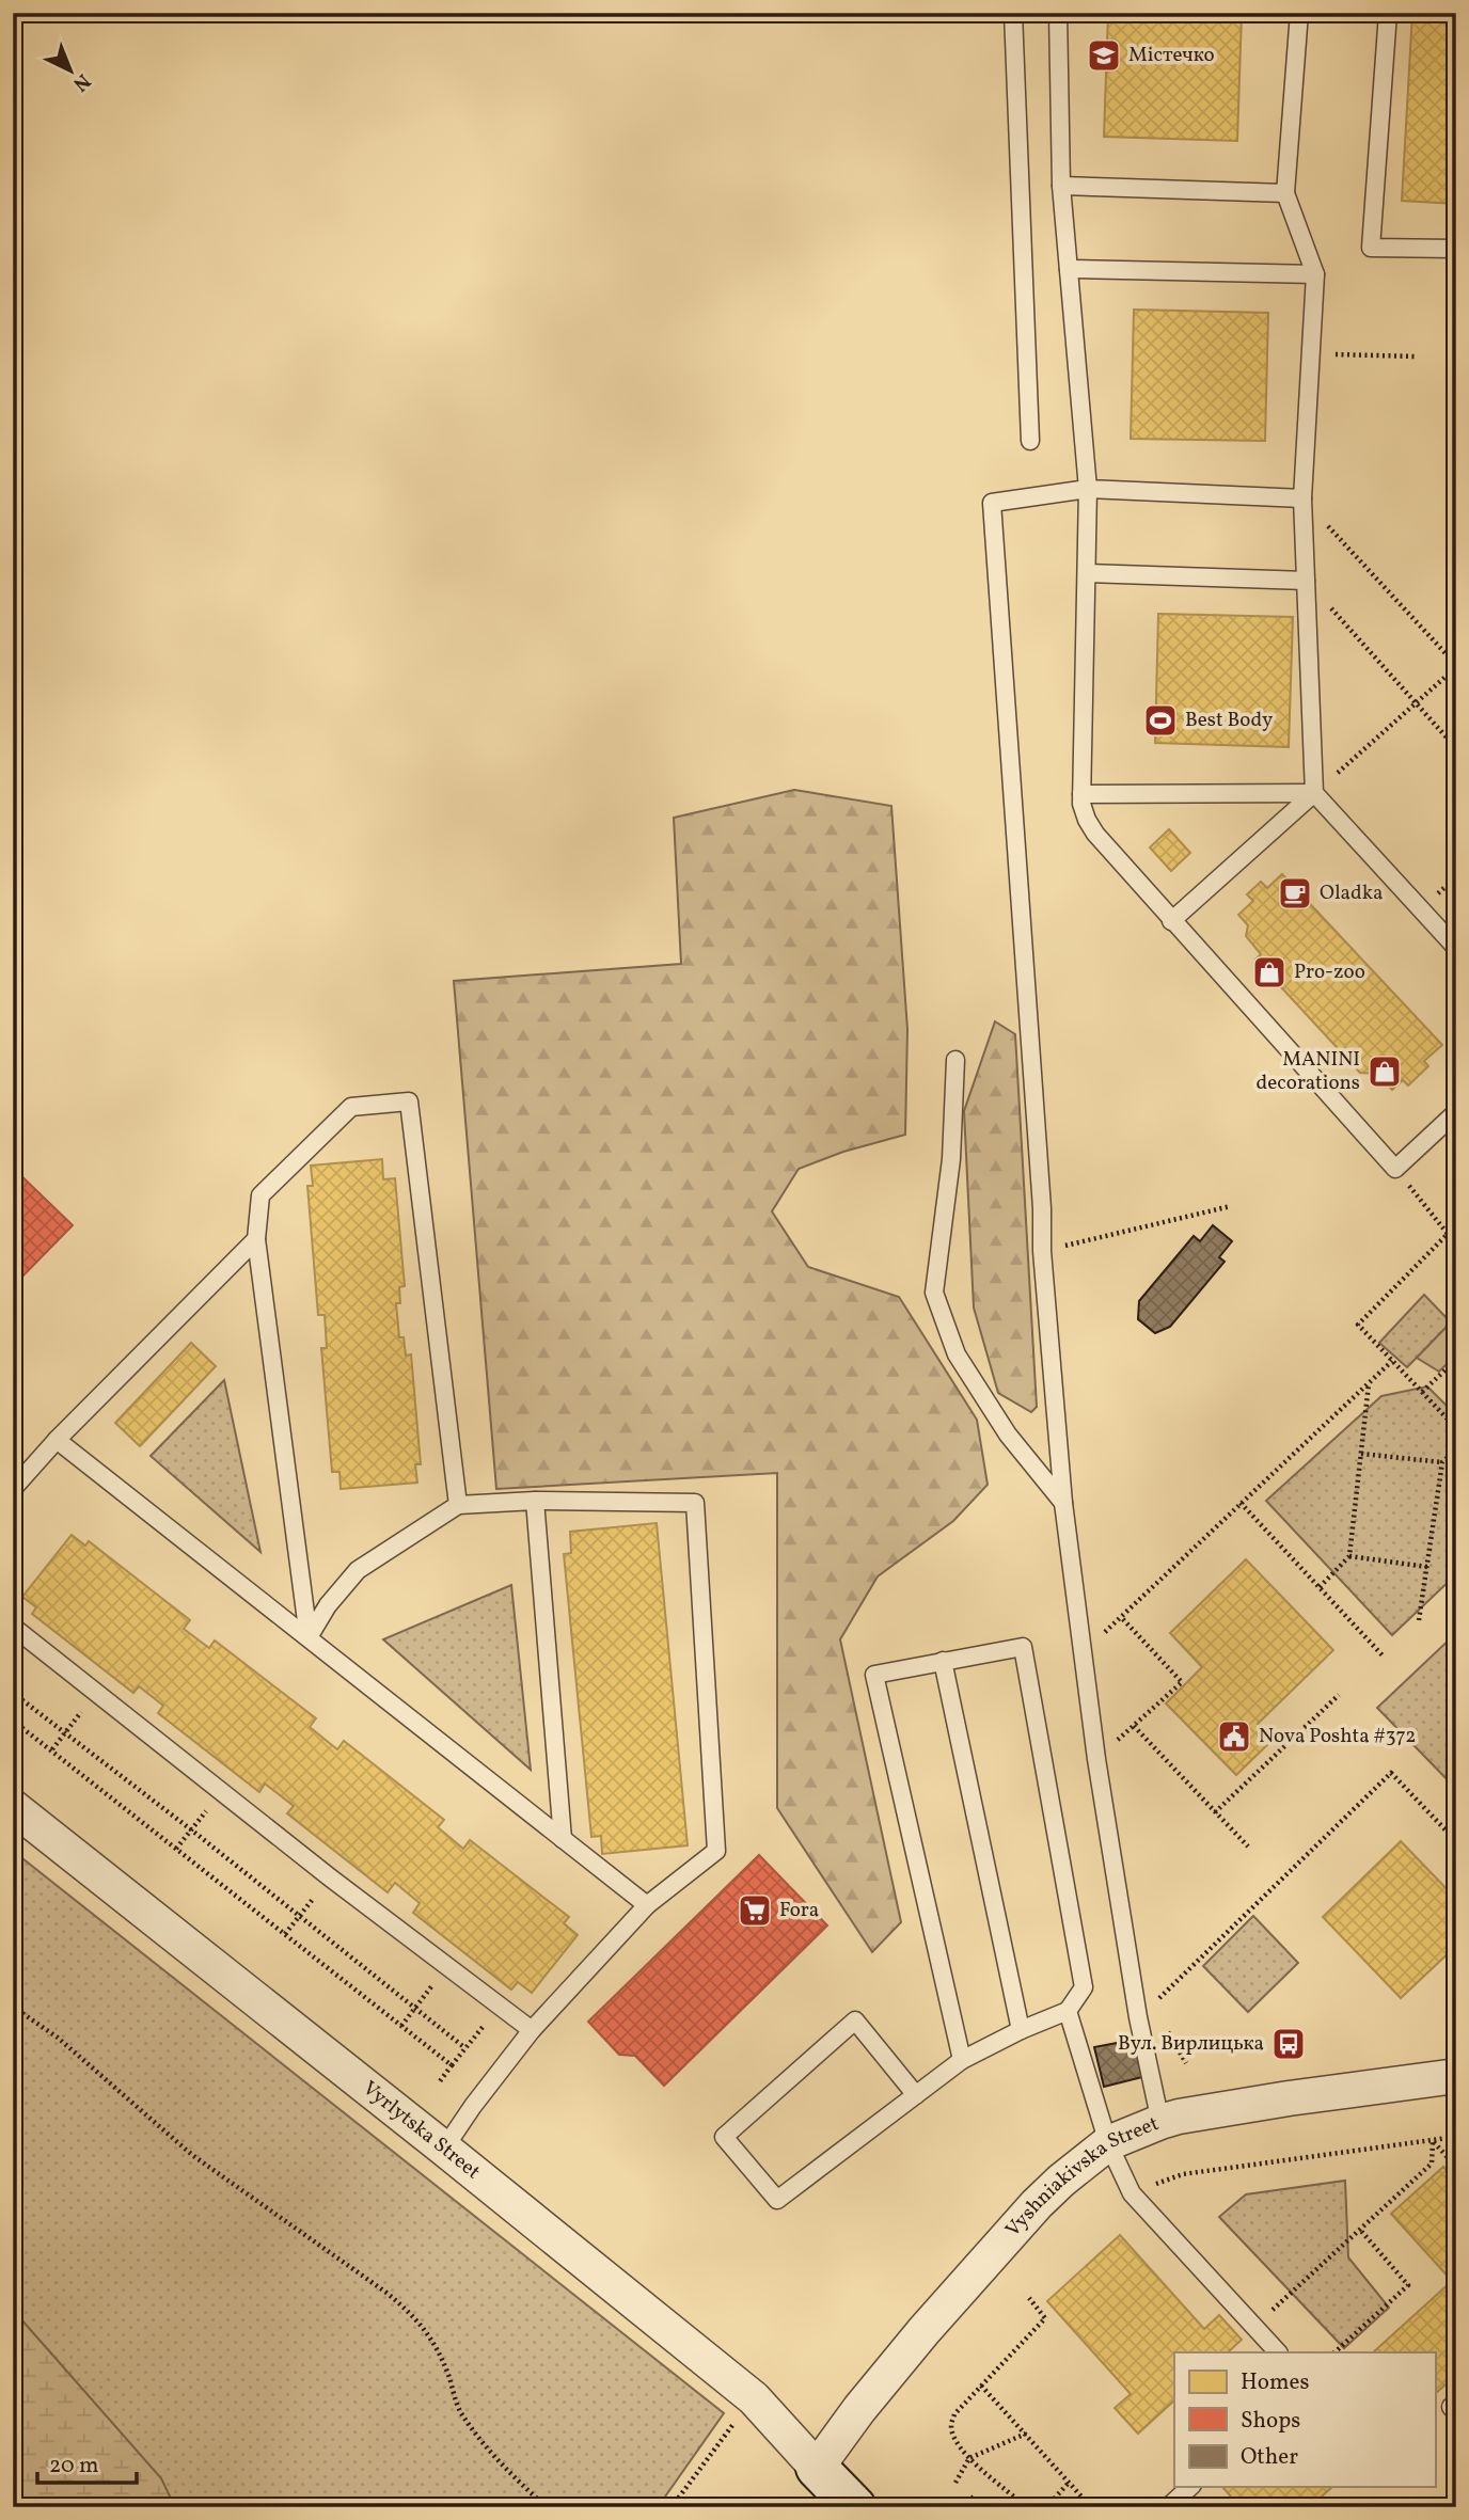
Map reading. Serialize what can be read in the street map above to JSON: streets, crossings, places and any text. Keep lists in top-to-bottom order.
{
  "streets": {
    "street": ["Vyrlytska Street", "Vyshniakivska Street"]
  },
  "crossings": [
    ["Vyrlytska Street", "Vyshniakivska Street"]
  ],
  "places": {
    "school or university": ["Містечко"],
    "sports": ["Best Body"],
    "cafe": ["Oladka"],
    "shop": ["Pro-zoo", "MANINI decorations"],
    "public building": ["Nova Poshta #372"],
    "supermarket": ["Fora"],
    "bus stop": ["Вул. Вирлицька"]
  },
  "legend": ["Homes", "Shops", "Other"],
  "scale_bar": "20 m",
  "north": "bottom right"
}
